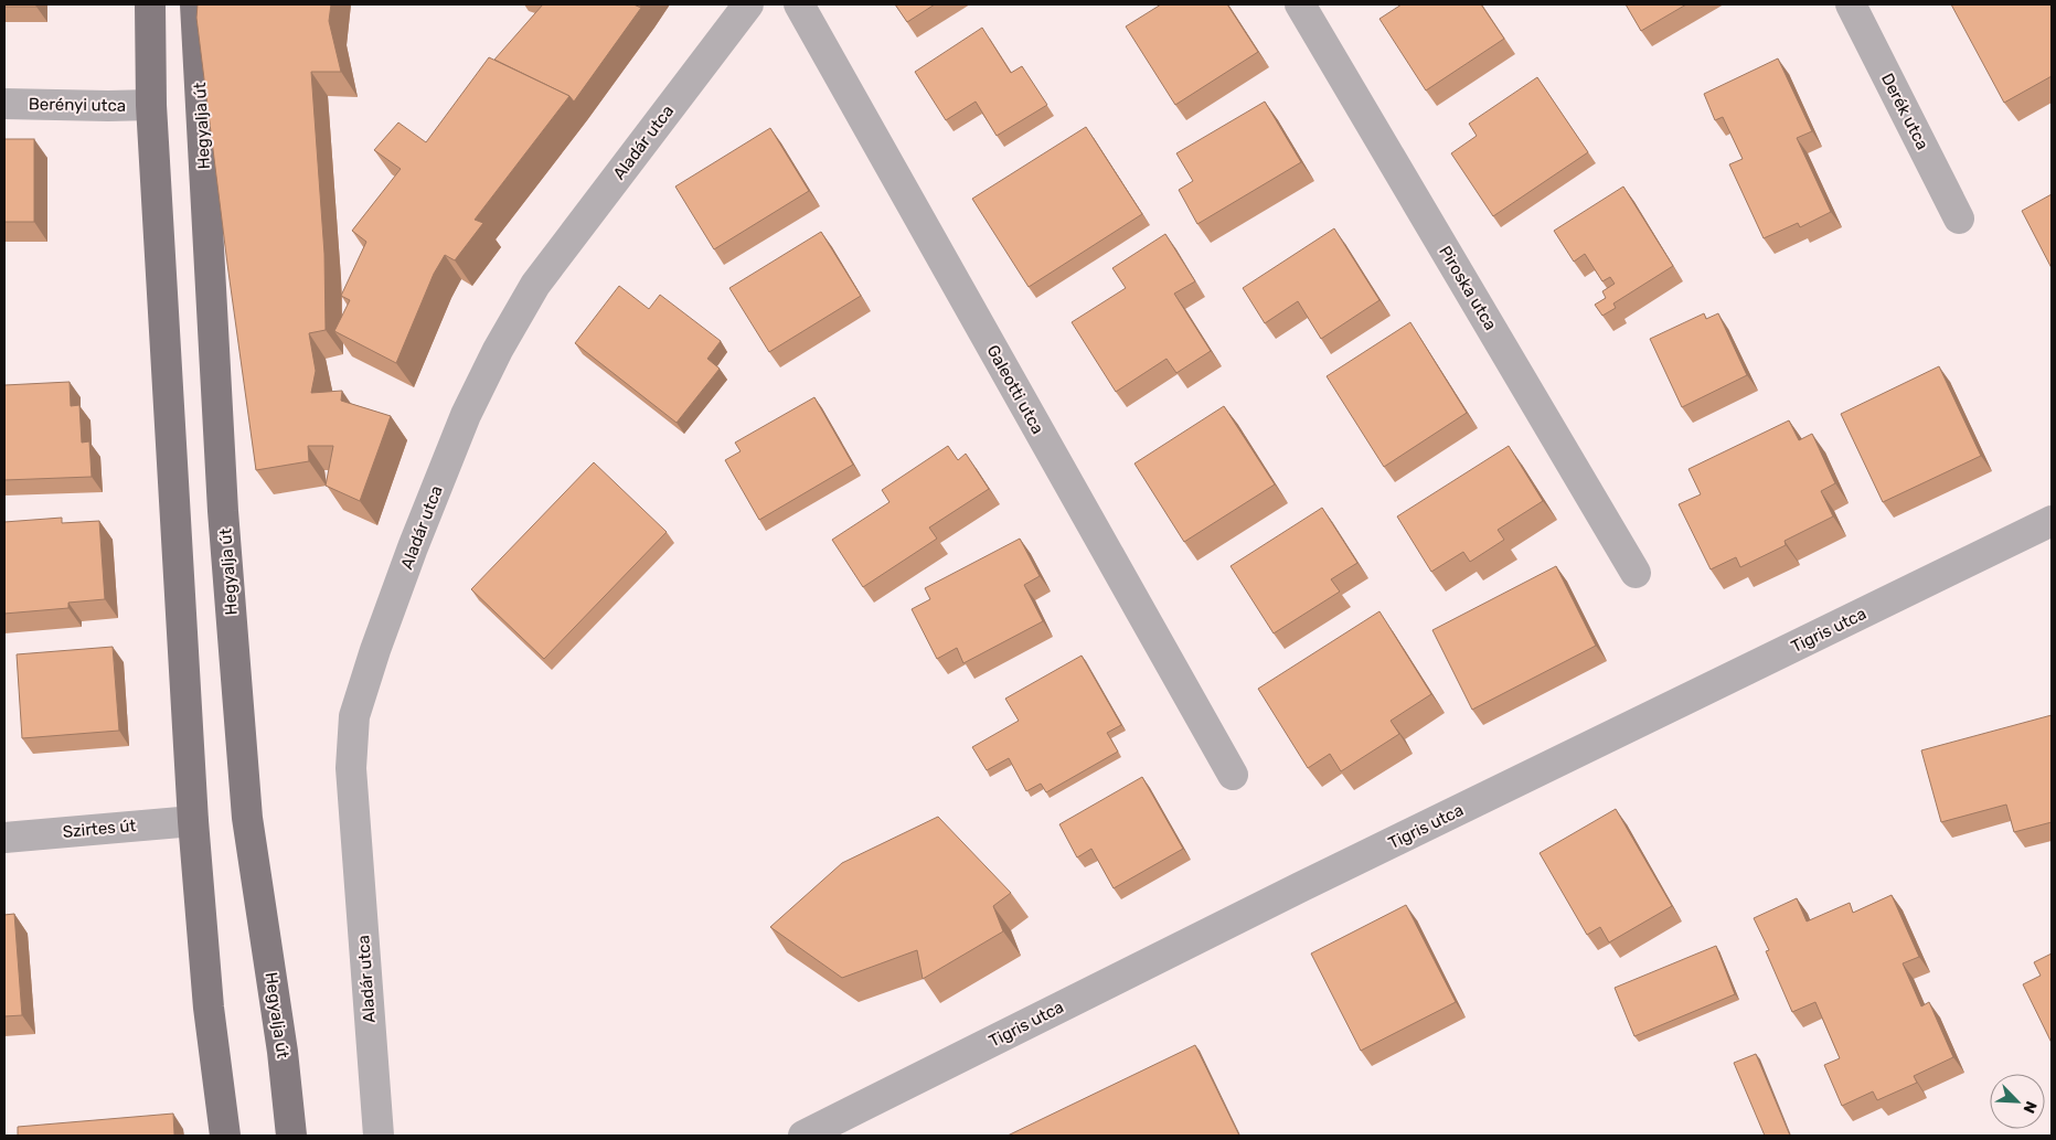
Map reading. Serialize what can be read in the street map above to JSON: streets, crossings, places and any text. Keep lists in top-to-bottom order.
{
  "streets": {
    "main road": ["Hegyalja út"],
    "street": [
      "Berényi utca",
      "Derék utca",
      "Aladár utca",
      "Piroska utca",
      "Galeotti utca",
      "Tigris utca",
      "Szirtes út"
    ]
  },
  "north": "bottom right"
}
